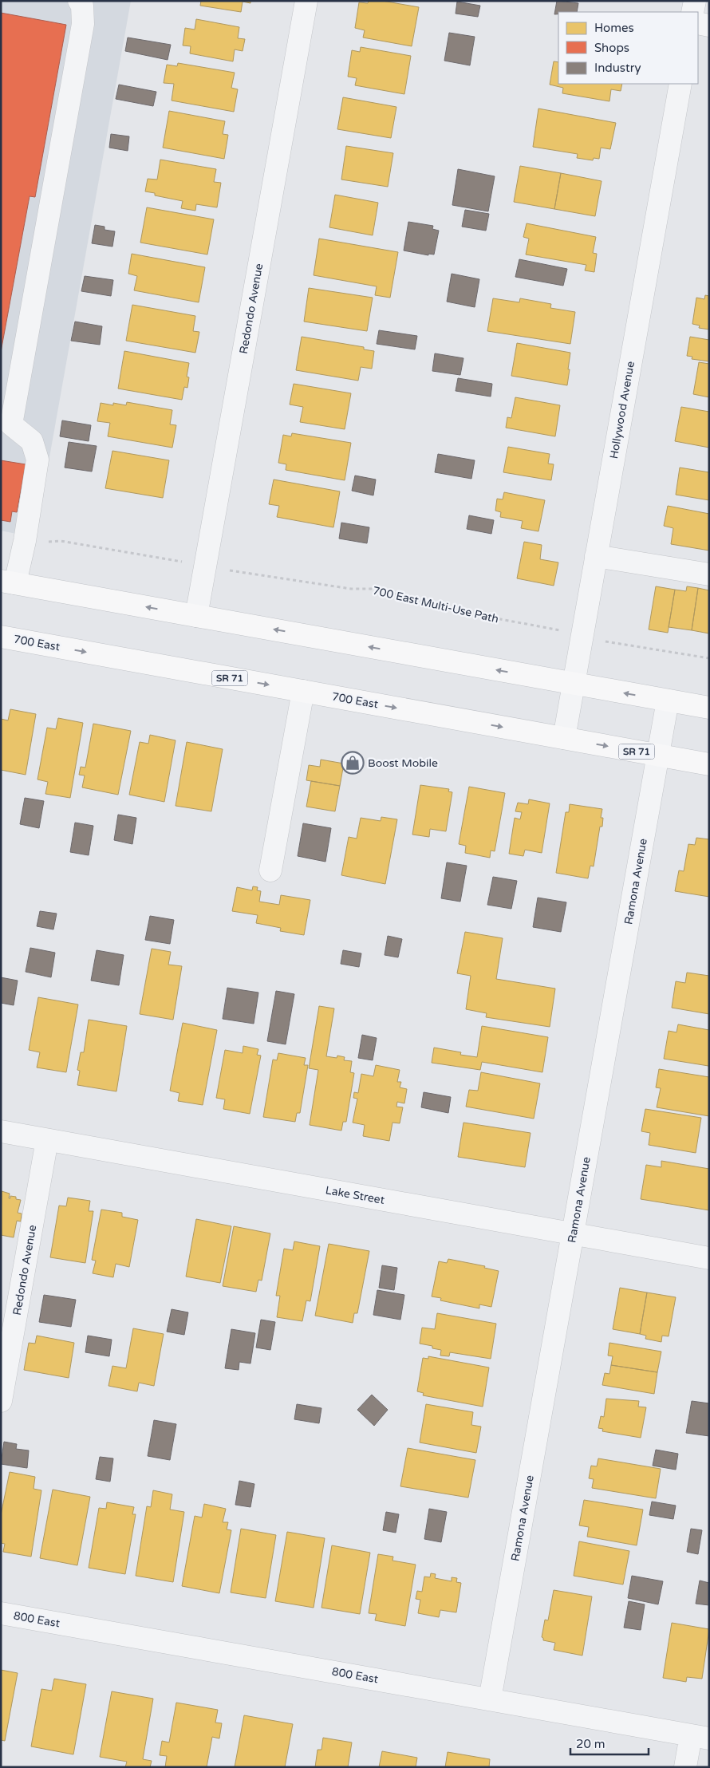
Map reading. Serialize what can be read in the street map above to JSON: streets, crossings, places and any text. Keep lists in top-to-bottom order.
{
  "streets": {
    "main road": ["700 East", "SR 71"],
    "street": [
      "Redondo Avenue",
      "Hollywood Avenue",
      "Ramona Avenue",
      "Lake Street",
      "800 East"
    ],
    "path": ["700 East Multi-Use Path"]
  },
  "crossings": [
    ["Redondo Avenue", "Lake Street"],
    ["Hollywood Avenue", "700 East"],
    ["700 East", "Ramona Avenue"],
    ["Ramona Avenue", "Lake Street"],
    ["Ramona Avenue", "800 East"]
  ],
  "places": {
    "shop": ["Boost Mobile"]
  },
  "legend": ["Homes", "Shops", "Industry"],
  "scale_bar": "20 m"
}
